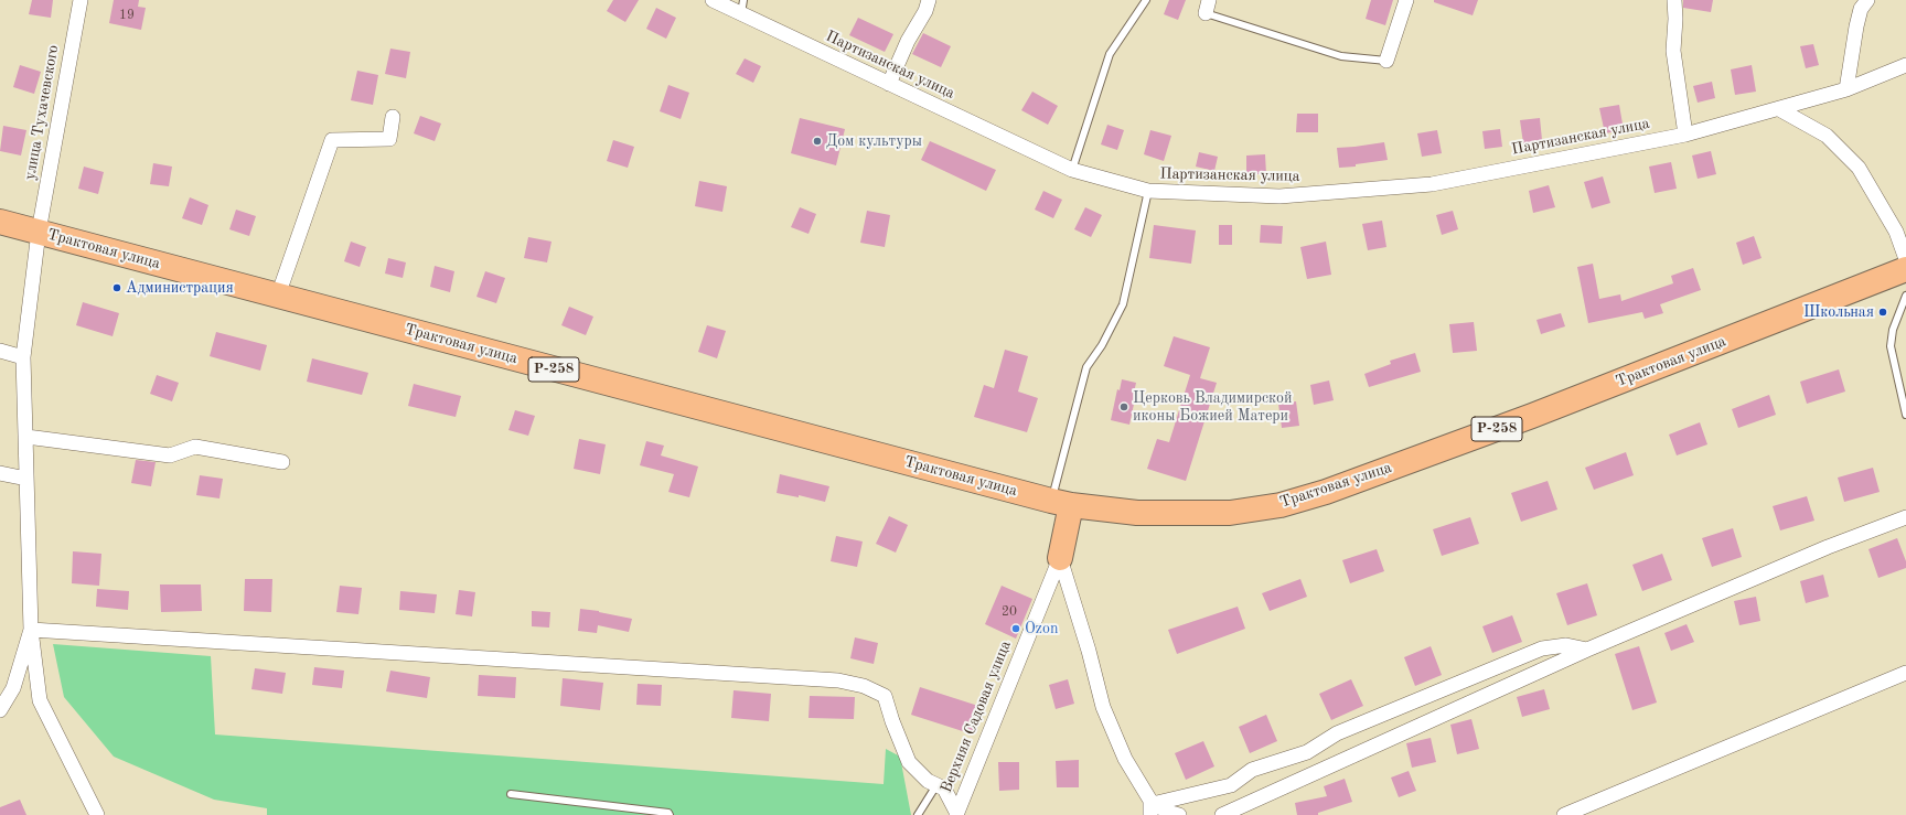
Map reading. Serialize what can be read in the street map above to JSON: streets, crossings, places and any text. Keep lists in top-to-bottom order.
{
  "streets": {
    "highway": ["Трактовая улица", "Р-258"],
    "street": ["Партизанская улица", "улица Тухачевского", "Верхняя Садовая улица"]
  },
  "crossings": [
    ["улица Тухачевского", "Трактовая улица"]
  ],
  "places": [
    "Дом культуры",
    "Администрация",
    "Школьная",
    "Церковь Владимирской иконы Божией Матери",
    "Ozon"
  ],
  "house_numbers": ["19", "20"]
}
